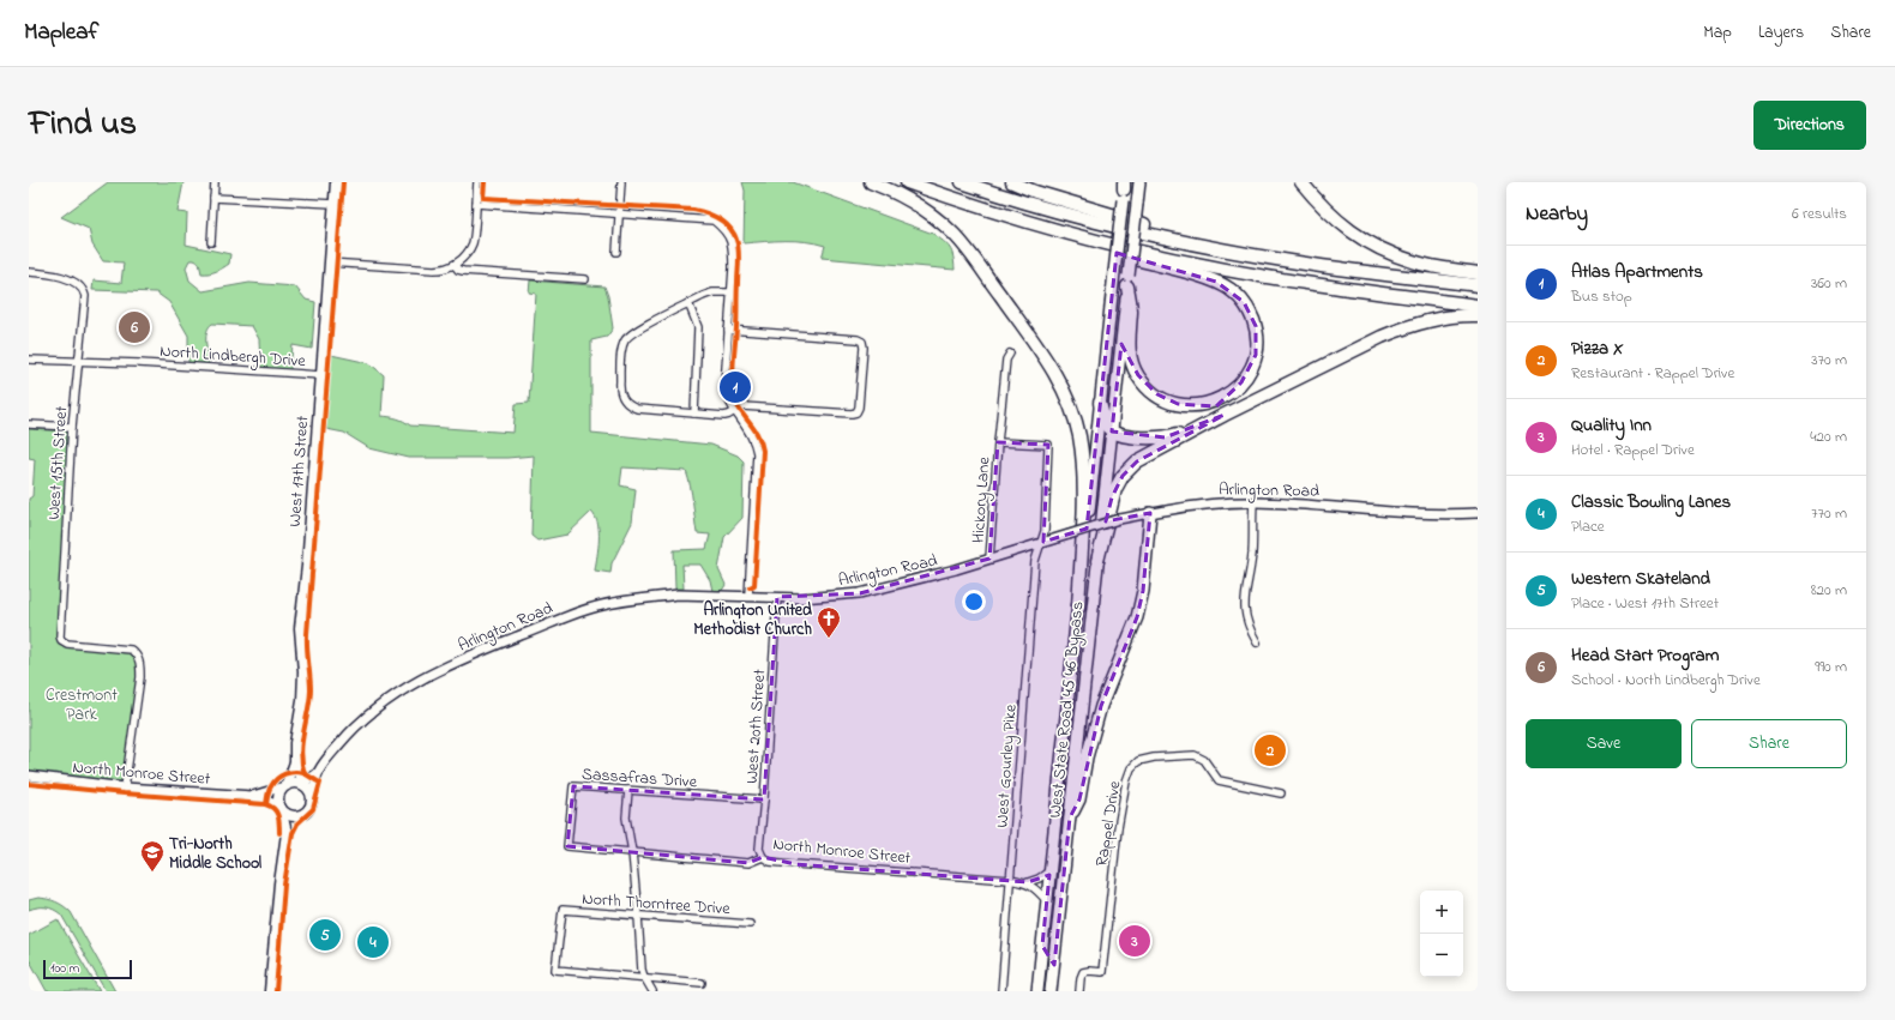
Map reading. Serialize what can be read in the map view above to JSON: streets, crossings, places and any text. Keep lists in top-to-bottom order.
{
  "streets": {
    "highway": ["West State Road 45 46 Bypass"],
    "main road": ["West 17th Street"],
    "street": [
      "North Lindbergh Drive",
      "West 15th Street",
      "Arlington Road",
      "Hickory Lane",
      "West 20th Street",
      "West Gourley Pike",
      "North Monroe Street",
      "Sassafras Drive",
      "Rappel Drive",
      "North Thorntree Drive"
    ]
  },
  "crossings": [
    ["North Lindbergh Drive", "West 15th Street"],
    ["North Lindbergh Drive", "West 17th Street"],
    ["West 15th Street", "North Monroe Street"],
    ["West 17th Street", "Arlington Road"],
    ["West 17th Street", "North Monroe Street"],
    ["Arlington Road", "Hickory Lane"],
    ["Arlington Road", "West 20th Street"],
    ["Arlington Road", "West Gourley Pike"],
    ["Arlington Road", "North Monroe Street"],
    ["Hickory Lane", "West Gourley Pike"],
    ["West 20th Street", "North Monroe Street"],
    ["West 20th Street", "Sassafras Drive"],
    ["West Gourley Pike", "North Monroe Street"],
    ["North Monroe Street", "Sassafras Drive"]
  ],
  "parks": ["Crestmont Park"],
  "places": {
    "church": ["Arlington United Methodist Church"],
    "school or university": ["Tri-North Middle School"]
  },
  "scale_bar": "100 m",
  "page": {
    "header": "Mapleaf",
    "nav": ["Map", "Layers", "Share"],
    "title": "Find us",
    "buttons": [
      "Directions",
      ["Save", "Share"]
    ],
    "heading": ["Nearby", "6 results"],
    "list": [
      {
        "mark": "1",
        "name": "Atlas Apartments",
        "note": "Bus stop",
        "value": "360 m"
      },
      {
        "mark": "2",
        "name": "Pizza X",
        "note": "Restaurant · Rappel Drive",
        "value": "370 m"
      },
      {
        "mark": "3",
        "name": "Quality Inn",
        "note": "Hotel · Rappel Drive",
        "value": "420 m"
      },
      {
        "mark": "4",
        "name": "Classic Bowling Lanes",
        "note": "Place",
        "value": "770 m"
      },
      {
        "mark": "5",
        "name": "Western Skateland",
        "note": "Place · West 17th Street",
        "value": "820 m"
      },
      {
        "mark": "6",
        "name": "Head Start Program",
        "note": "School · North Lindbergh Drive",
        "value": "990 m"
      }
    ],
    "pins": [
      "6",
      "1",
      "2",
      "5",
      "3",
      "4"
    ],
    "map_buttons": ["+", "−"],
    "scale": "100 m"
  }
}
